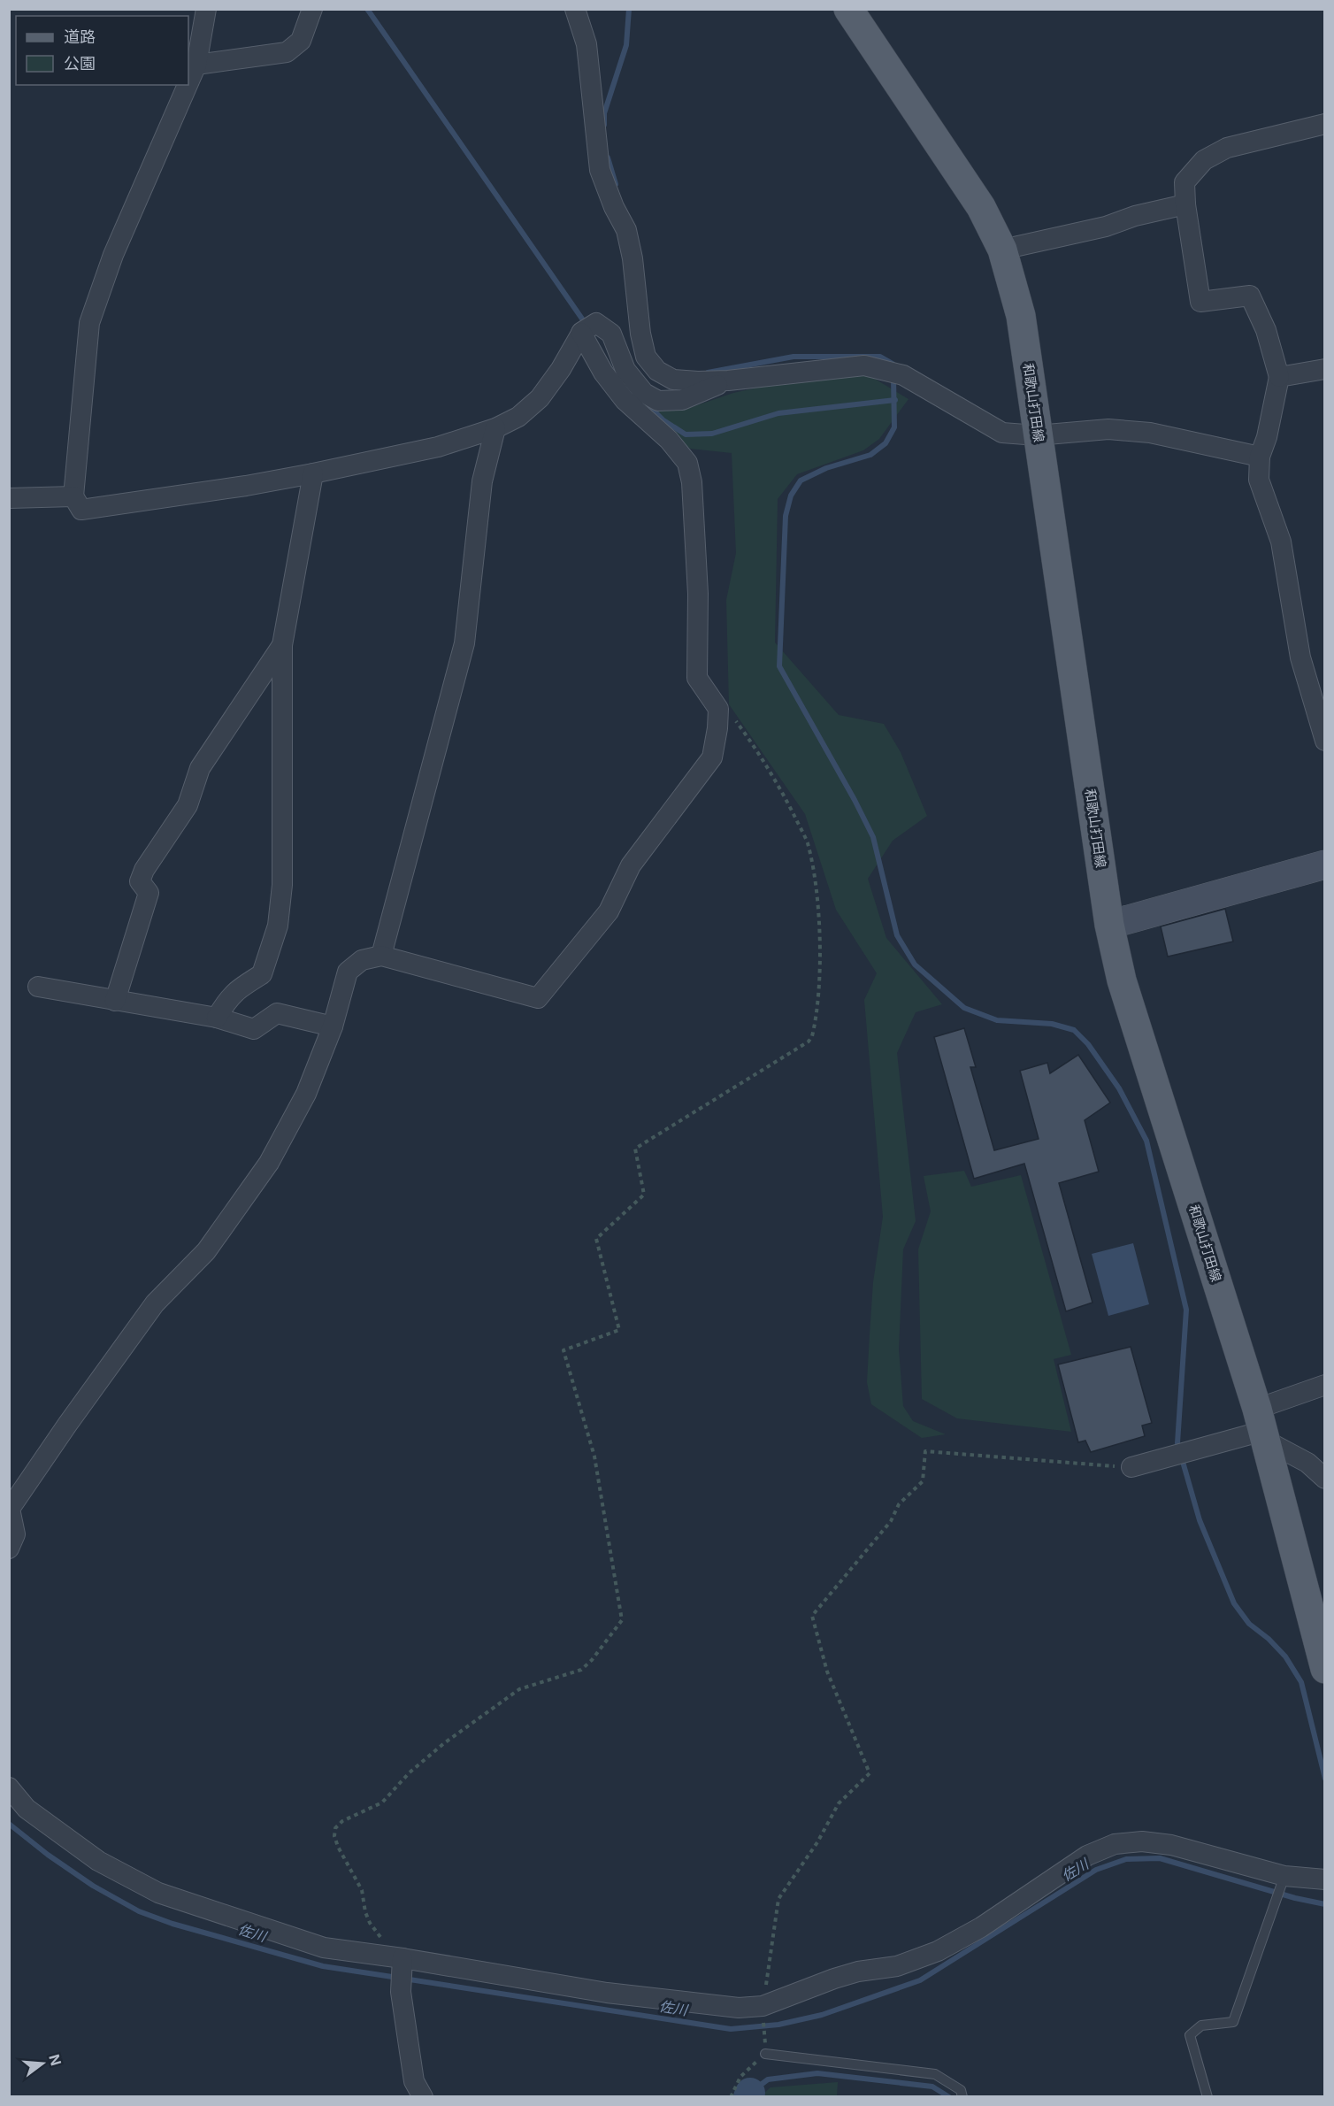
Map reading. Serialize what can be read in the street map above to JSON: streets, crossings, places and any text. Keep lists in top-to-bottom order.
{
  "streets": {
    "main road": ["和歌山打田線"]
  },
  "water": ["佐川"],
  "legend": ["道路", "公園"],
  "north": "right"
}
